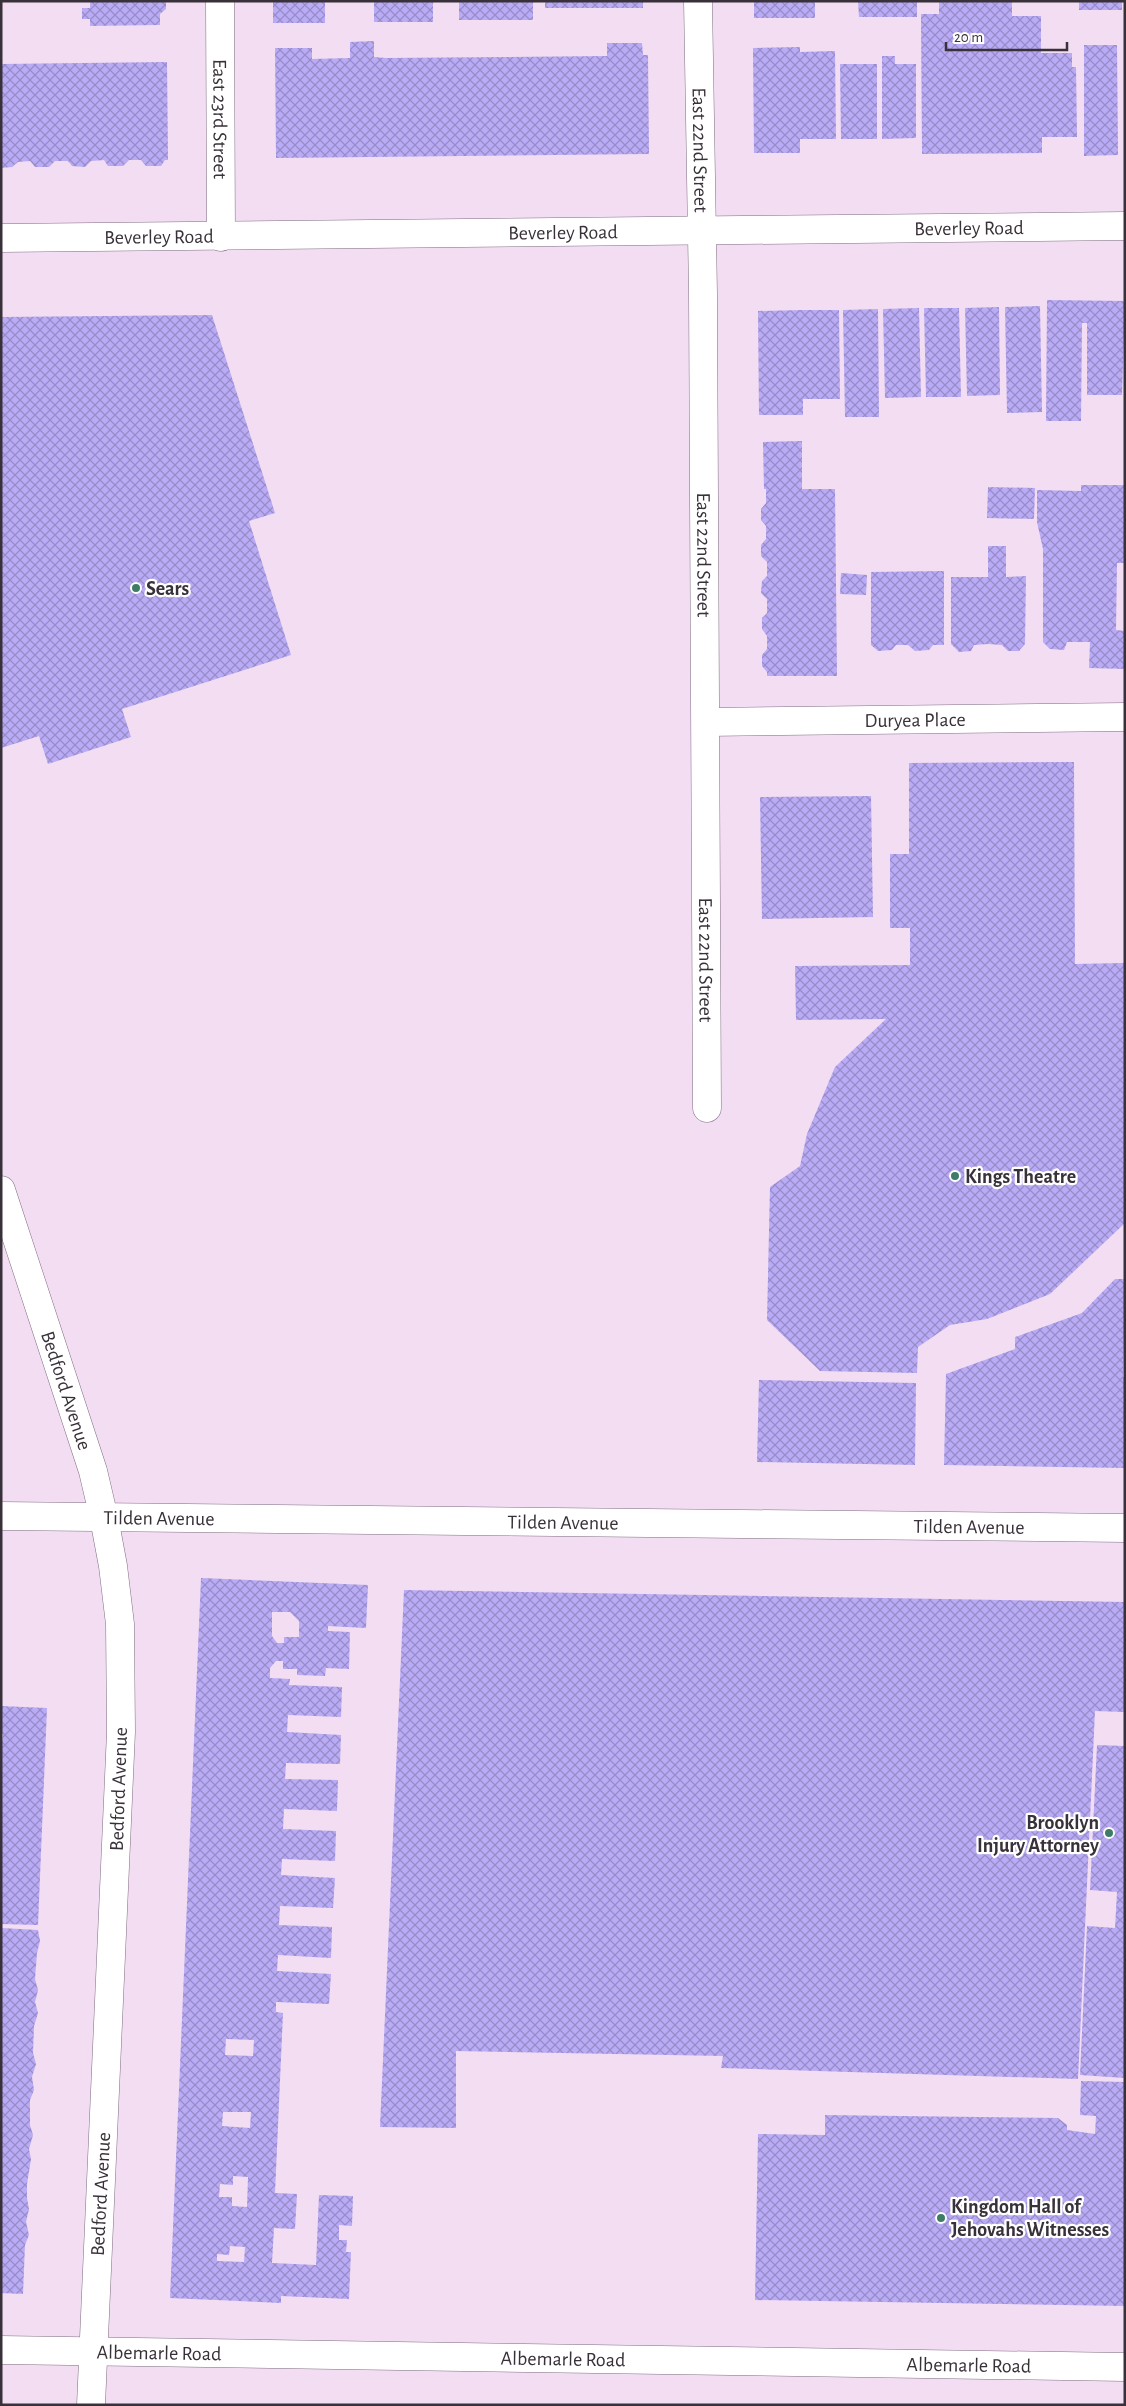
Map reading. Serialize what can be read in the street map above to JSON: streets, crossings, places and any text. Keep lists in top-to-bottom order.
{
  "streets": {
    "street": [
      "East 23rd Street",
      "East 22nd Street",
      "Beverley Road",
      "Duryea Place",
      "Bedford Avenue",
      "Tilden Avenue",
      "Albemarle Road"
    ]
  },
  "crossings": [
    ["East 23rd Street", "Beverley Road"],
    ["East 22nd Street", "Beverley Road"],
    ["East 22nd Street", "Duryea Place"],
    ["Bedford Avenue", "Tilden Avenue"],
    ["Bedford Avenue", "Albemarle Road"]
  ],
  "places": [
    "Sears",
    "Kings Theatre",
    "Brooklyn Injury Attorney",
    "Kingdom Hall of Jehovahs Witnesses"
  ],
  "scale_bar": "20 m"
}
